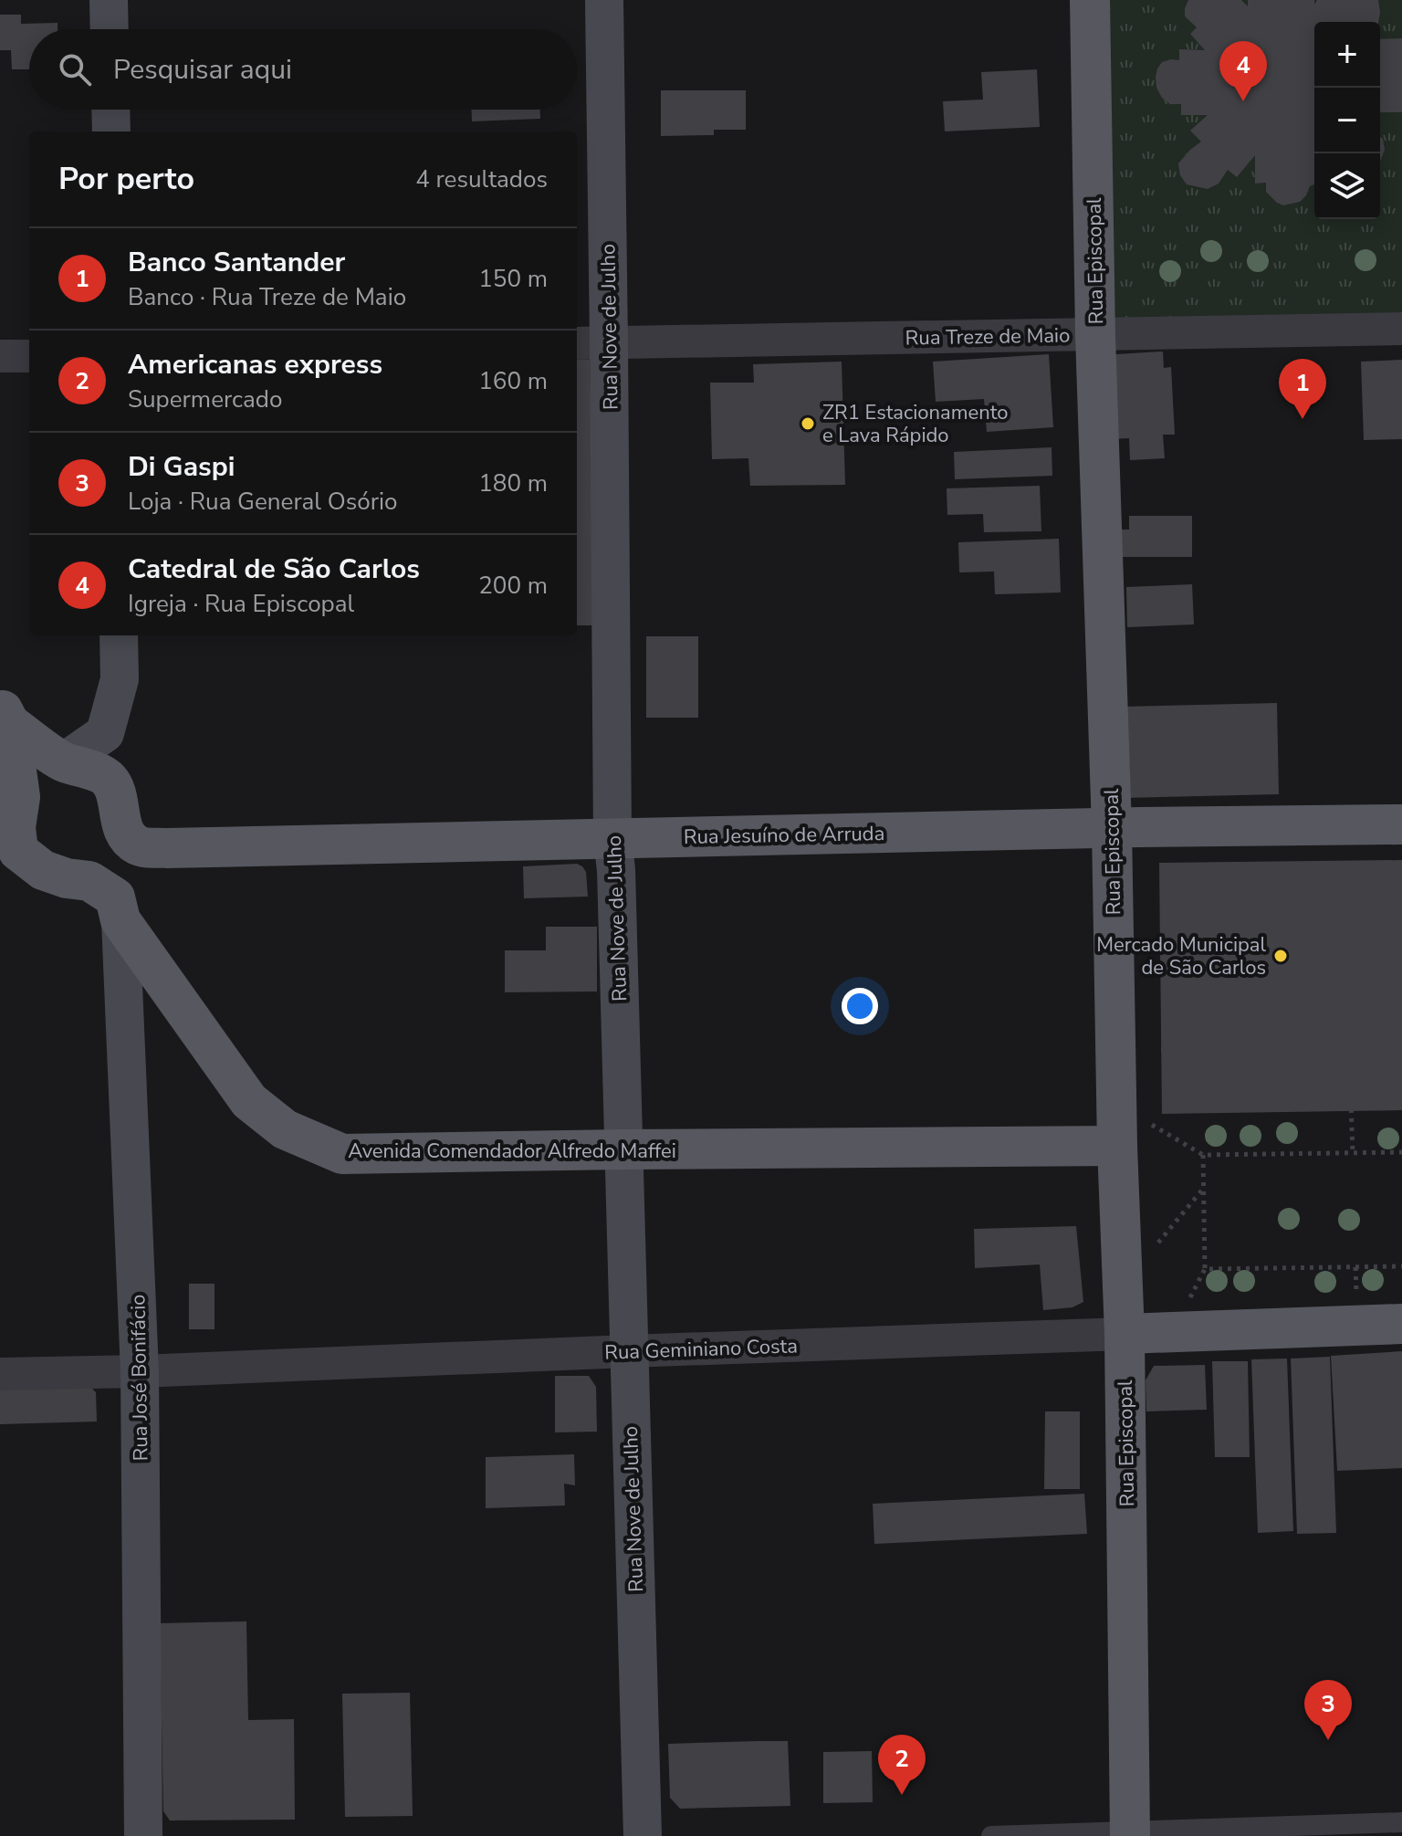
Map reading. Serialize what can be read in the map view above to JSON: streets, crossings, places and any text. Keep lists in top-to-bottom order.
{
  "streets": {
    "main road": [
      "Rua Episcopal",
      "Rua Nove de Julho",
      "Rua Jesuíno de Arruda",
      "Avenida Comendador Alfredo Maffei",
      "Rua Geminiano Costa",
      "Rua José Bonifácio"
    ],
    "street": ["Rua Treze de Maio"]
  },
  "crossings": [
    ["Rua Episcopal", "Rua Treze de Maio"],
    ["Rua Episcopal", "Rua Jesuíno de Arruda"],
    ["Rua Episcopal", "Avenida Comendador Alfredo Maffei"],
    ["Rua Episcopal", "Rua Geminiano Costa"],
    ["Rua Nove de Julho", "Rua Treze de Maio"],
    ["Rua Nove de Julho", "Rua Jesuíno de Arruda"],
    ["Rua Nove de Julho", "Avenida Comendador Alfredo Maffei"],
    ["Rua Nove de Julho", "Rua Geminiano Costa"],
    ["Avenida Comendador Alfredo Maffei", "Rua José Bonifácio"],
    ["Rua Geminiano Costa", "Rua José Bonifácio"]
  ],
  "places": ["ZR1 Estacionamento e Lava Rápido", "Mercado Municipal de São Carlos"],
  "page": {
    "map_buttons": ["+", "−"],
    "search": "Pesquisar aqui",
    "pins": [
      "4",
      "1",
      "3",
      "2"
    ],
    "heading": ["Por perto", "4 resultados"],
    "list": [
      {
        "mark": "1",
        "name": "Banco Santander",
        "note": "Banco · Rua Treze de Maio",
        "value": "150 m"
      },
      {
        "mark": "2",
        "name": "Americanas express",
        "note": "Supermercado",
        "value": "160 m"
      },
      {
        "mark": "3",
        "name": "Di Gaspi",
        "note": "Loja · Rua General Osório",
        "value": "180 m"
      },
      {
        "mark": "4",
        "name": "Catedral de São Carlos",
        "note": "Igreja · Rua Episcopal",
        "value": "200 m"
      }
    ]
  }
}
